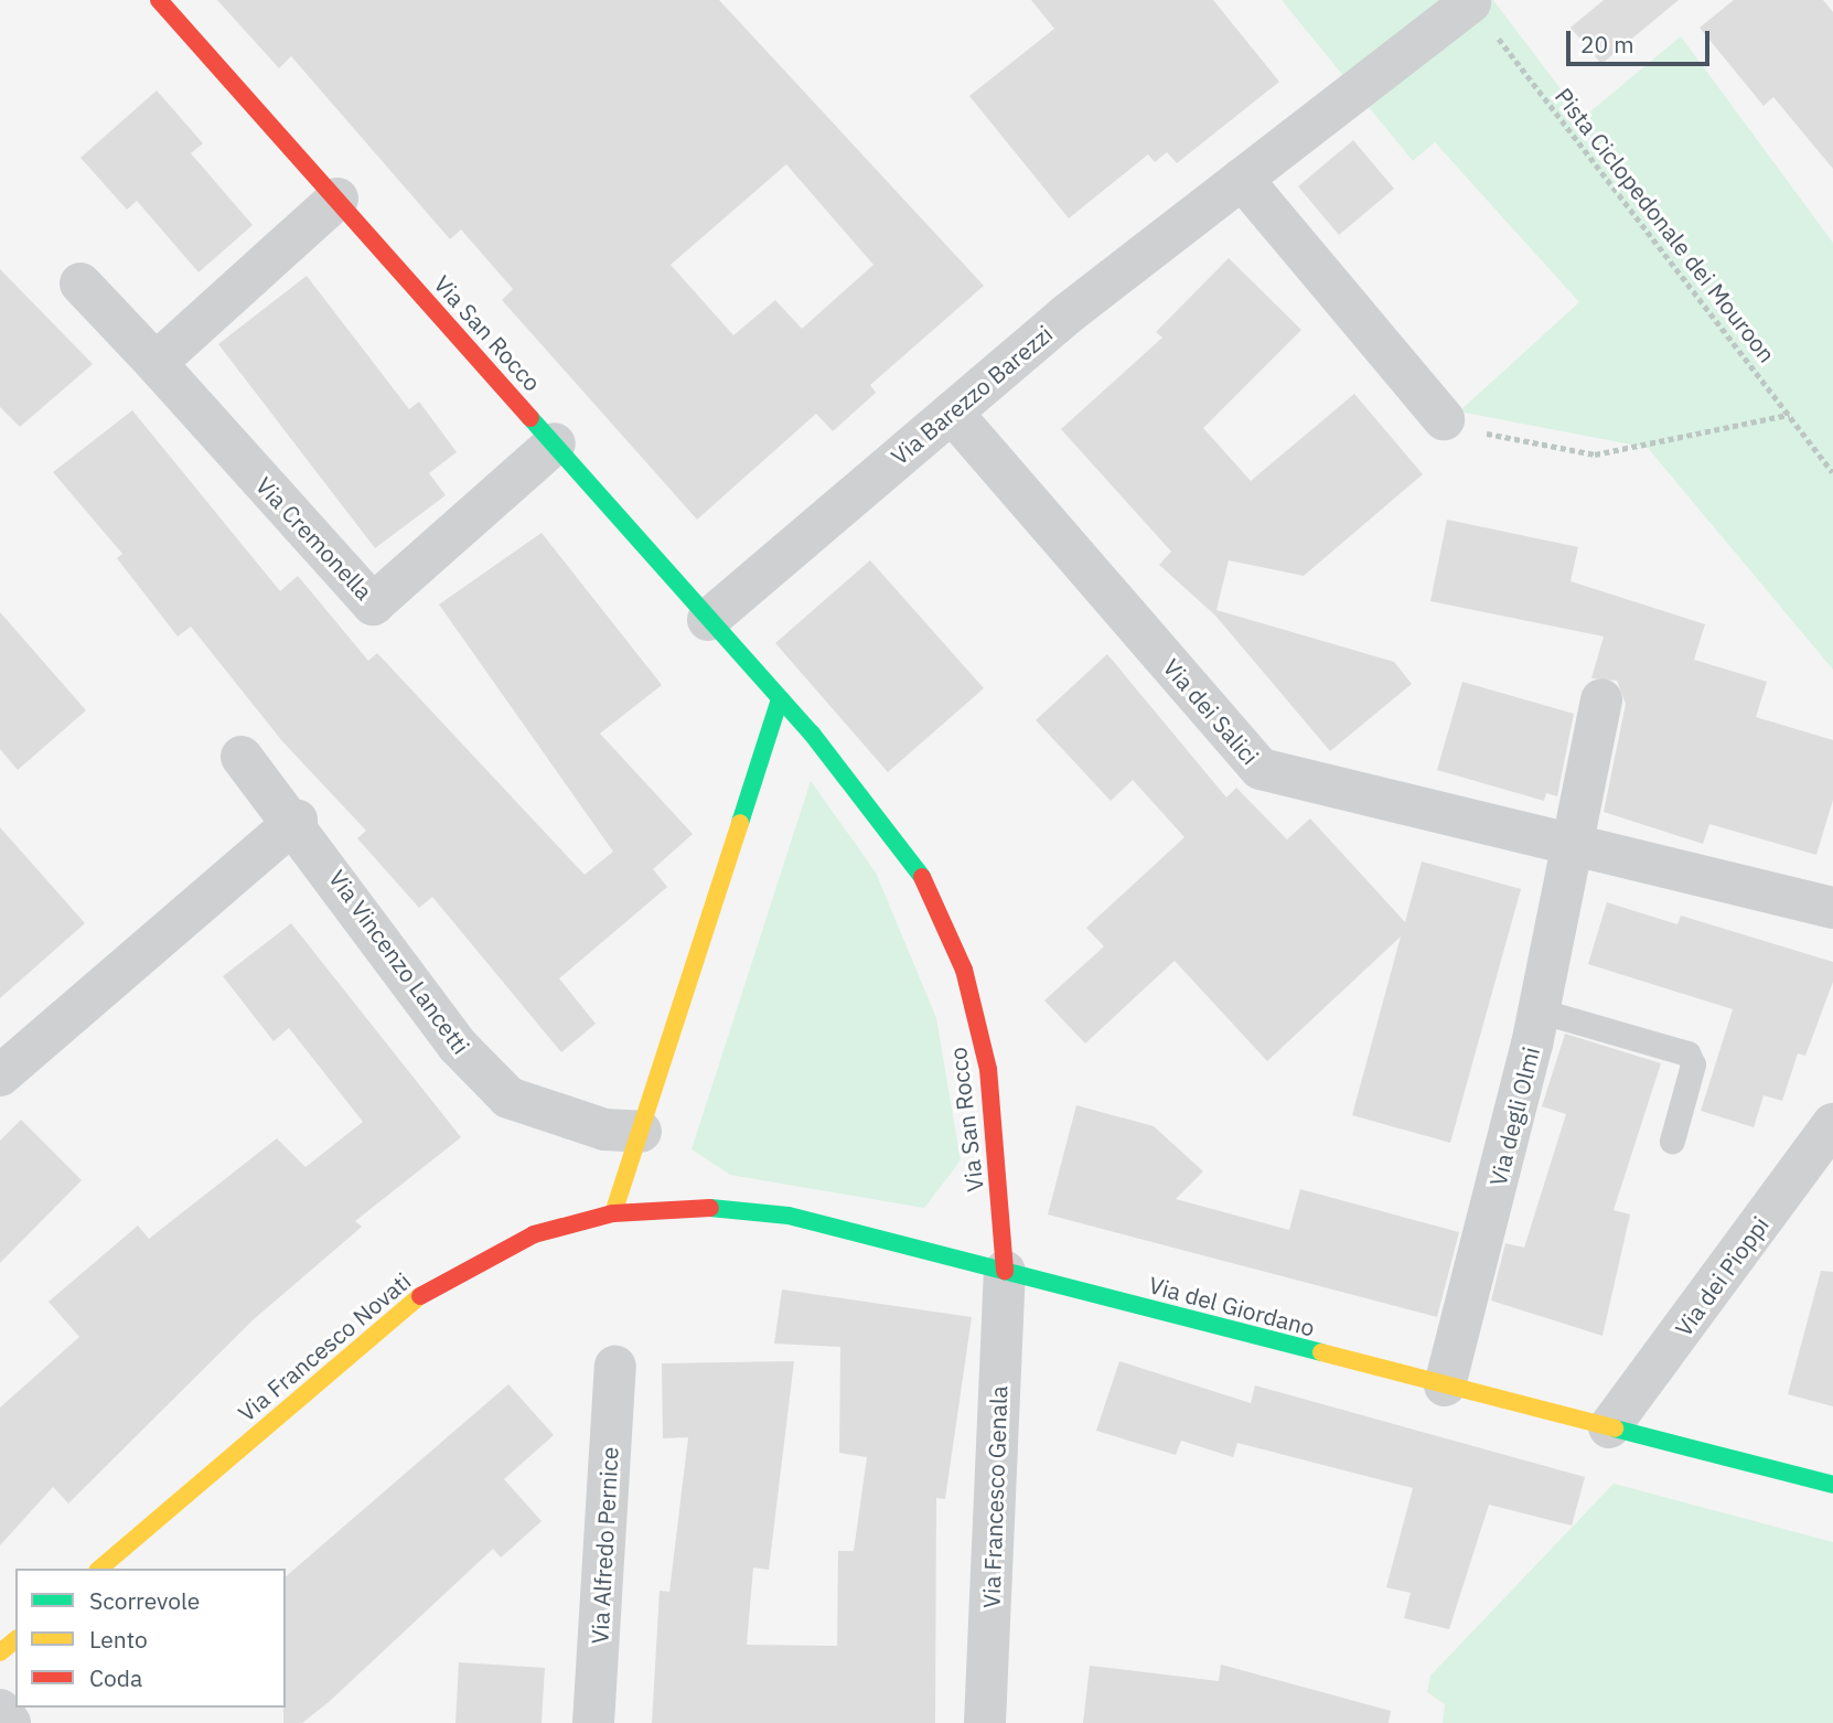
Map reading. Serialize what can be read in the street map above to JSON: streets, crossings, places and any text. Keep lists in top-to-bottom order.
{
  "streets": {
    "main road": ["Via San Rocco", "Via del Giordano", "Via Francesco Novati"],
    "street": [
      "Via Barezzo Barezzi",
      "Via Cremonella",
      "Via dei Salici",
      "Via Vincenzo Lancetti",
      "Via degli Olmi",
      "Via dei Pioppi",
      "Via Francesco Genala",
      "Via Alfredo Pernice"
    ],
    "path": ["Pista Ciclopedonale dei Mouroon"]
  },
  "crossings": [
    ["Pista Ciclopedonale dei Mouroon", "Via Barezzo Barezzi"],
    ["Via San Rocco", "Via Barezzo Barezzi"],
    ["Via San Rocco", "Via Cremonella"],
    ["Via San Rocco", "Via del Giordano"],
    ["Via San Rocco", "Via Francesco Genala"],
    ["Via Barezzo Barezzi", "Via dei Salici"],
    ["Via dei Salici", "Via degli Olmi"],
    ["Via degli Olmi", "Via del Giordano"],
    ["Via dei Pioppi", "Via del Giordano"],
    ["Via del Giordano", "Via Francesco Novati"],
    ["Via del Giordano", "Via Francesco Genala"]
  ],
  "legend": ["Scorrevole", "Lento", "Coda"],
  "scale_bar": "20 m"
}
